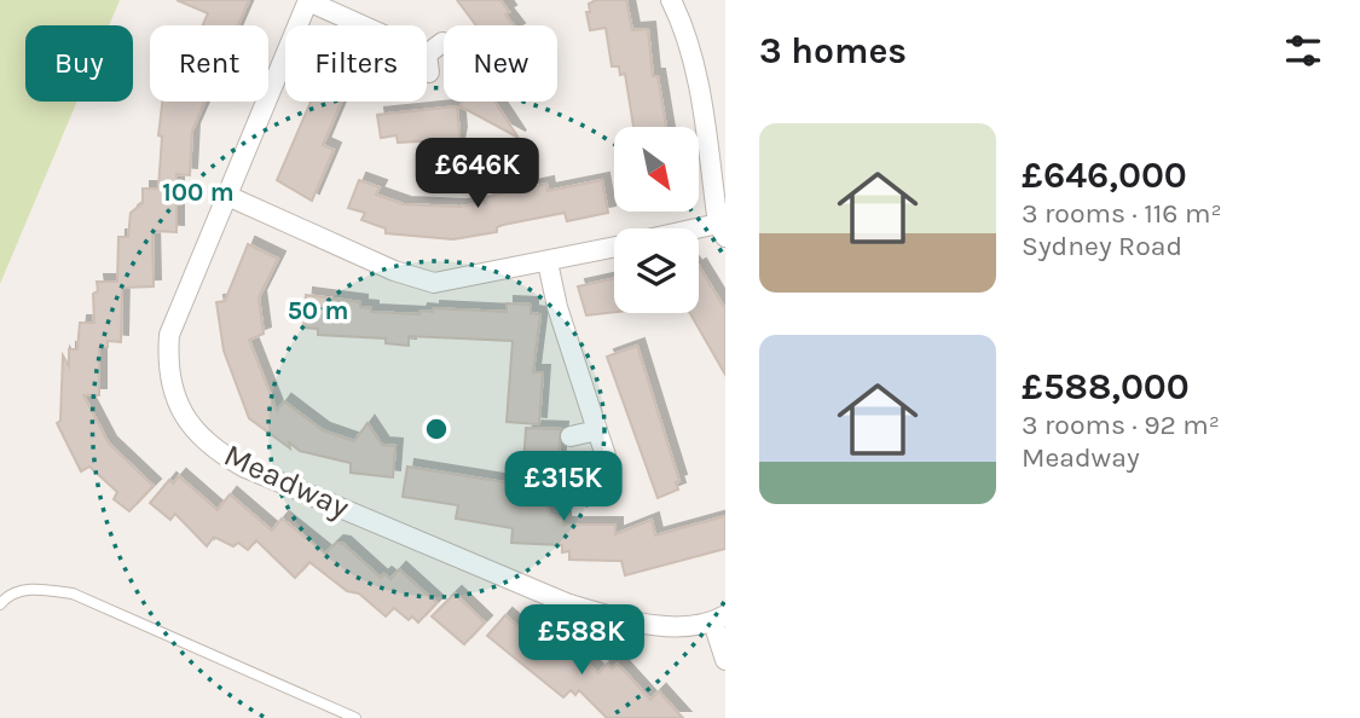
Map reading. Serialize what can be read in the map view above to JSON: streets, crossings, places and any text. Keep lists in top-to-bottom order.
{
  "streets": {
    "street": ["Meadway"]
  },
  "north": "bottom right",
  "page": {
    "heading": "3 homes",
    "chip": [
      "Buy",
      "Rent",
      "Filters",
      "New"
    ],
    "list": [
      {
        "name": "£646,000",
        "note": "3 rooms · 116 m² · Sydney Road"
      },
      {
        "name": "£588,000",
        "note": "3 rooms · 92 m² · Meadway"
      }
    ],
    "price": ["£646K", "£315K", "£588K"]
  },
  "rings": ["100 m", "50 m"]
}
